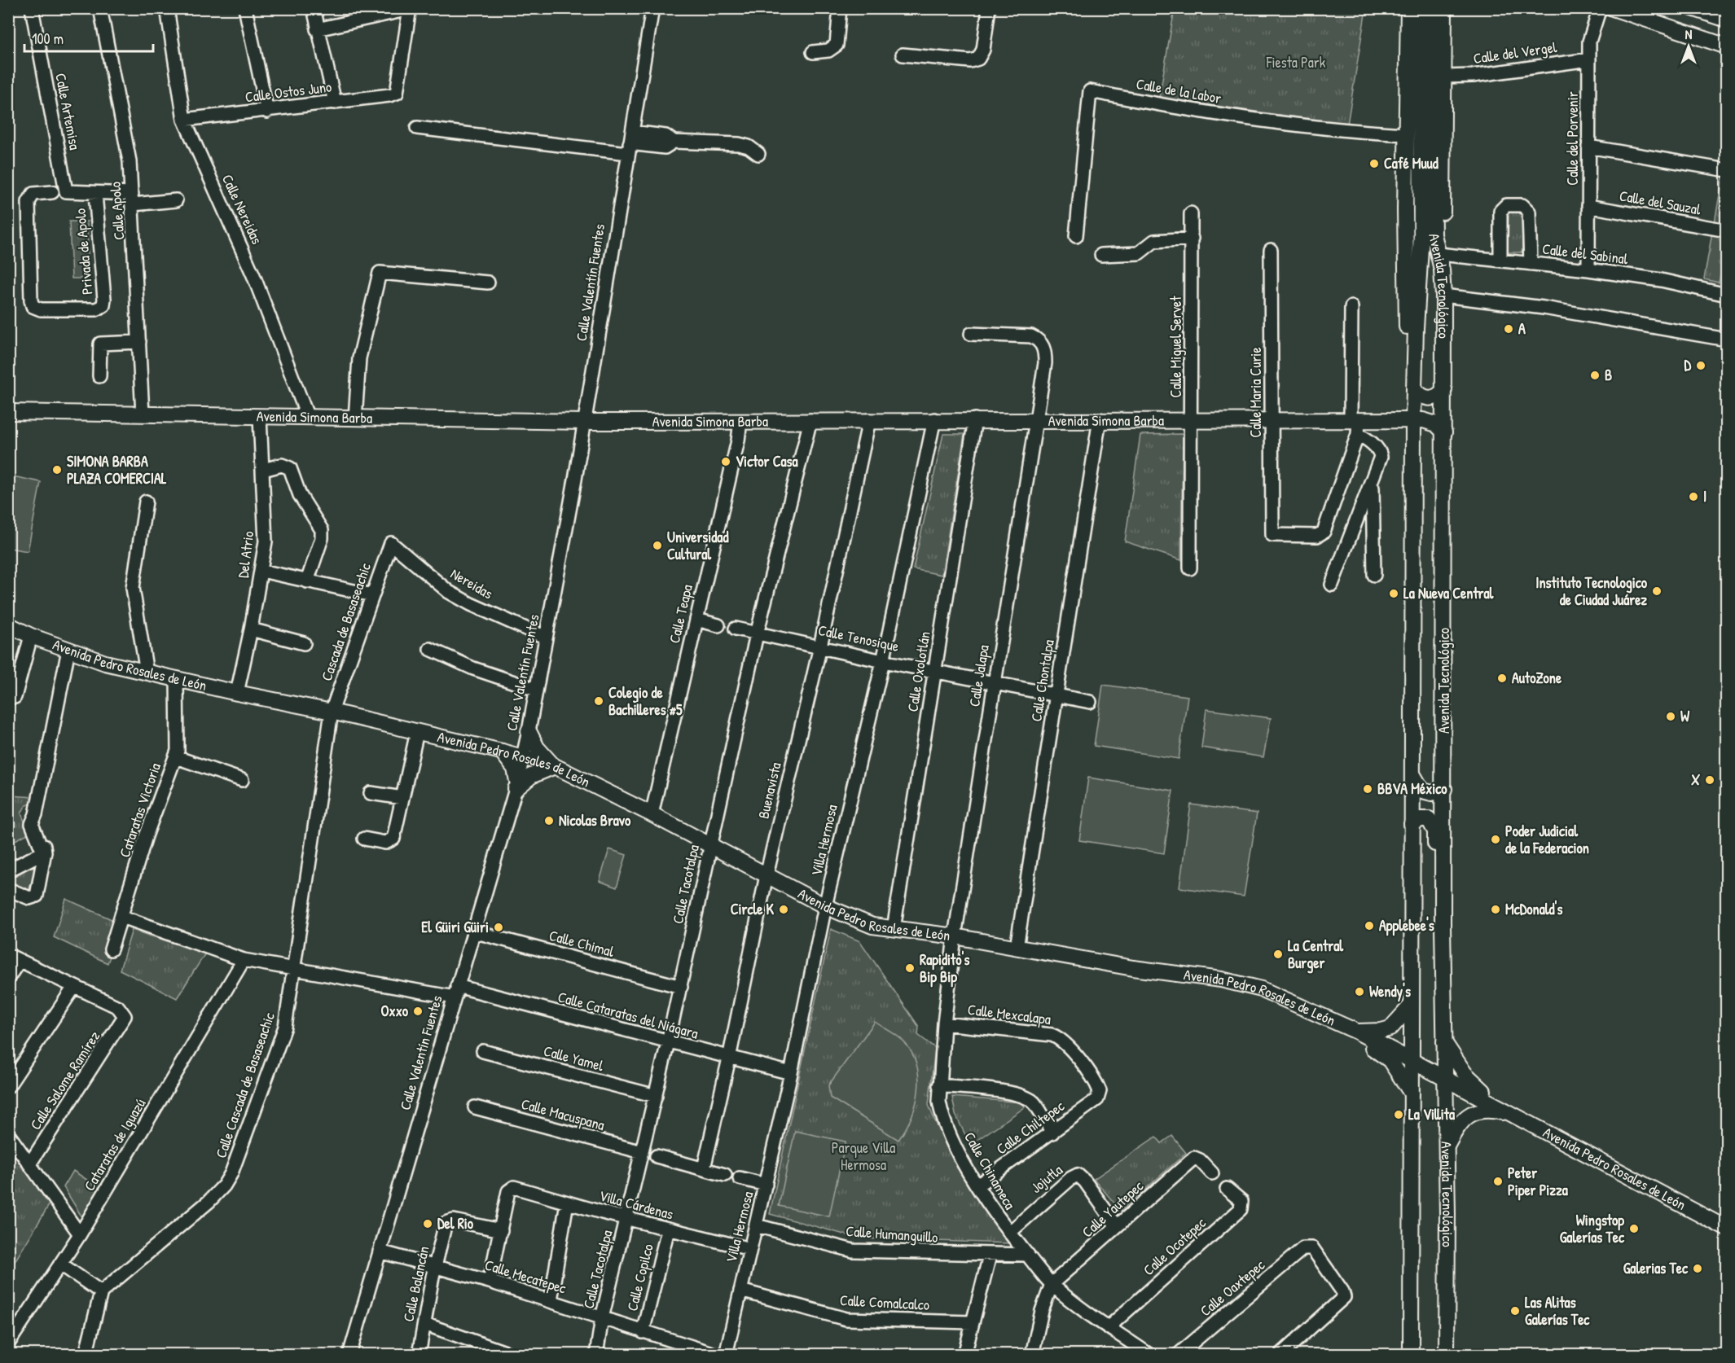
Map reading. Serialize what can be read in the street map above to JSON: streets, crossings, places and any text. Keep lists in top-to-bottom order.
{
  "streets": {
    "main road": ["Avenida Tecnológico", "Avenida Simona Barba", "Avenida Pedro Rosales de León"],
    "street": [
      "Calle del Vergel",
      "Calle de la Labor",
      "Calle Ostos Juno",
      "Calle Artemisa",
      "Calle del Porvenir",
      "Calle del Sauzal",
      "Calle Nereidas",
      "Calle Apolo",
      "Privada de Apolo",
      "Calle del Sabinal",
      "Calle Valentín Fuentes",
      "Calle Miguel Servet",
      "Calle Maria Curie",
      "Del Atrio",
      "Nereidas",
      "Calle Teapa",
      "Cascada de Basaseachic",
      "Calle Tenosique",
      "Calle Oxolotlán",
      "Calle Jalapa",
      "Calle Chontalpa",
      "Buenavista",
      "Cataratas Victoria",
      "Villa Hermosa",
      "Calle Tacotalpa",
      "Calle Chimal",
      "Calle Mexcalapa",
      "Calle Cataratas del Niágara",
      "Calle Yamel",
      "Calle Salome Ramírez",
      "Calle Cascada de Basaseachic",
      "Calle Macuspana",
      "Calle Chiltepec",
      "Cataratas de Iguazú",
      "Calle Chinameca",
      "Jojutla",
      "Villa Cárdenas",
      "Calle Yautepec",
      "Calle Humanguillo",
      "Calle Ocotepec",
      "Calle Mecatepec",
      "Calle Copilco",
      "Calle Balancán",
      "Calle Oaxtepec",
      "Calle Comalcalco"
    ]
  },
  "crossings": [
    ["Calle del Vergel", "Calle del Porvenir"],
    ["Calle Ostos Juno", "Calle Nereidas"],
    ["Calle Artemisa", "Privada de Apolo"],
    ["Calle del Porvenir", "Calle del Sauzal"],
    ["Calle del Porvenir", "Calle del Sabinal"],
    ["Calle Nereidas", "Avenida Simona Barba"],
    ["Calle Apolo", "Avenida Simona Barba"],
    ["Calle del Sabinal", "Avenida Tecnológico"],
    ["Calle Valentín Fuentes", "Avenida Simona Barba"],
    ["Calle Valentín Fuentes", "Nereidas"],
    ["Calle Valentín Fuentes", "Avenida Pedro Rosales de León"],
    ["Calle Valentín Fuentes", "Calle Chimal"],
    ["Calle Valentín Fuentes", "Calle Cataratas del Niágara"],
    ["Calle Valentín Fuentes", "Calle Mecatepec"],
    ["Avenida Tecnológico", "Avenida Simona Barba"],
    ["Avenida Tecnológico", "Avenida Pedro Rosales de León"],
    ["Calle Miguel Servet", "Avenida Simona Barba"],
    ["Calle Maria Curie", "Avenida Simona Barba"],
    ["Avenida Simona Barba", "Del Atrio"],
    ["Avenida Simona Barba", "Calle Teapa"],
    ["Avenida Simona Barba", "Calle Oxolotlán"],
    ["Avenida Simona Barba", "Calle Jalapa"],
    ["Avenida Simona Barba", "Calle Chontalpa"],
    ["Avenida Simona Barba", "Buenavista"],
    ["Avenida Simona Barba", "Villa Hermosa"],
    ["Avenida Simona Barba", "Calle Tacotalpa"],
    ["Del Atrio", "Avenida Pedro Rosales de León"],
    ["Nereidas", "Cascada de Basaseachic"],
    ["Calle Teapa", "Avenida Pedro Rosales de León"],
    ["Cascada de Basaseachic", "Avenida Pedro Rosales de León"],
    ["Cascada de Basaseachic", "Calle Cascada de Basaseachic"],
    ["Calle Tenosique", "Calle Oxolotlán"],
    ["Calle Tenosique", "Calle Jalapa"],
    ["Calle Tenosique", "Calle Chontalpa"],
    ["Calle Tenosique", "Buenavista"],
    ["Calle Tenosique", "Villa Hermosa"],
    ["Calle Tenosique", "Calle Tacotalpa"],
    ["Avenida Pedro Rosales de León", "Calle Oxolotlán"],
    ["Avenida Pedro Rosales de León", "Calle Jalapa"],
    ["Avenida Pedro Rosales de León", "Calle Chontalpa"],
    ["Avenida Pedro Rosales de León", "Buenavista"],
    ["Avenida Pedro Rosales de León", "Cataratas Victoria"],
    ["Avenida Pedro Rosales de León", "Villa Hermosa"],
    ["Avenida Pedro Rosales de León", "Calle Tacotalpa"],
    ["Avenida Pedro Rosales de León", "Calle Cascada de Basaseachic"],
    ["Avenida Pedro Rosales de León", "Calle Chinameca"],
    ["Calle Jalapa", "Calle Chinameca"],
    ["Buenavista", "Calle Cataratas del Niágara"],
    ["Cataratas Victoria", "Calle Cataratas del Niágara"],
    ["Villa Hermosa", "Calle Cataratas del Niágara"],
    ["Villa Hermosa", "Villa Cárdenas"],
    ["Villa Hermosa", "Calle Humanguillo"],
    ["Villa Hermosa", "Calle Comalcalco"],
    ["Calle Tacotalpa", "Calle Chimal"],
    ["Calle Tacotalpa", "Calle Cataratas del Niágara"],
    ["Calle Tacotalpa", "Calle Yamel"],
    ["Calle Tacotalpa", "Calle Macuspana"],
    ["Calle Tacotalpa", "Villa Cárdenas"],
    ["Calle Tacotalpa", "Calle Mecatepec"],
    ["Calle Mexcalapa", "Calle Chiltepec"],
    ["Calle Mexcalapa", "Calle Chinameca"],
    ["Calle Cataratas del Niágara", "Calle Cascada de Basaseachic"],
    ["Calle Cataratas del Niágara", "Cataratas de Iguazú"],
    ["Calle Chiltepec", "Calle Chinameca"],
    ["Calle Chinameca", "Jojutla"],
    ["Calle Chinameca", "Calle Yautepec"],
    ["Calle Chinameca", "Calle Humanguillo"],
    ["Calle Chinameca", "Calle Ocotepec"],
    ["Jojutla", "Calle Yautepec"],
    ["Villa Cárdenas", "Calle Copilco"],
    ["Villa Cárdenas", "Calle Balancán"],
    ["Calle Mecatepec", "Calle Copilco"],
    ["Calle Mecatepec", "Calle Balancán"]
  ],
  "parks": ["Fiesta Park", "Parque Villa Hermosa"],
  "places": [
    "Café Muud",
    "A",
    "D",
    "B",
    "Victor Casa",
    "SIMONA BARBA PLAZA COMERCIAL",
    "I",
    "Universidad Cultural",
    "Instituto Tecnologico de Ciudad Juárez",
    "La Nueva Central",
    "AutoZone",
    "Colegio de Bachilleres #5",
    "W",
    "X",
    "BBVA México",
    "Nicolas Bravo",
    "Poder Judicial de la Federacion",
    "Circle K",
    "McDonald's",
    "Applebee's",
    "El Güiri Güiri",
    "La Central Burger",
    "Rapidito's Bip Bip",
    "Wendy's",
    "Oxxo",
    "La Villita",
    "Peter Piper Pizza",
    "Del Rio",
    "Wingstop Galerías Tec",
    "Galerias Tec",
    "Las Alitas Galerías Tec"
  ],
  "scale_bar": "100 m",
  "north": "top"
}
